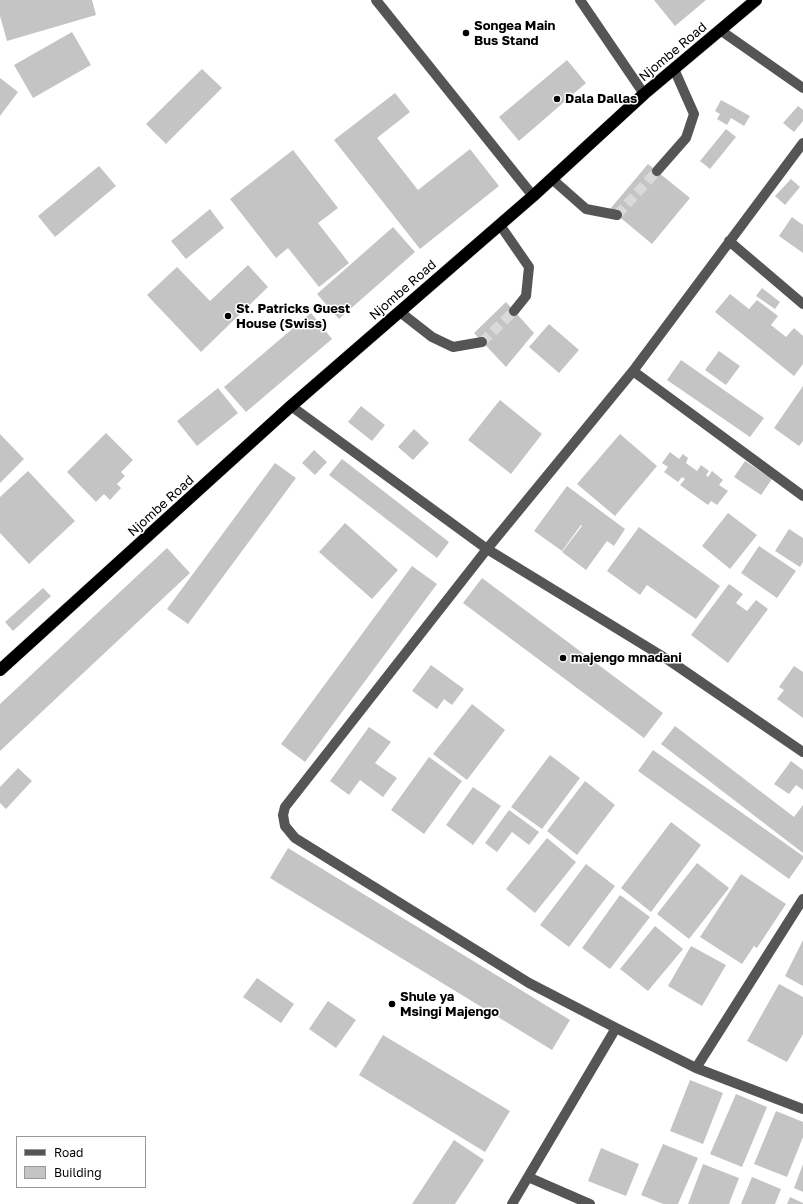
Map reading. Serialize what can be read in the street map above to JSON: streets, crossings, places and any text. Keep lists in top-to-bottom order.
{
  "streets": {
    "highway": ["Njombe Road"]
  },
  "places": [
    "Songea Main Bus Stand",
    "Dala Dallas",
    "St. Patricks Guest House (Swiss)",
    "majengo mnadani",
    "Shule ya Msingi Majengo"
  ],
  "legend": ["Road", "Building"]
}
